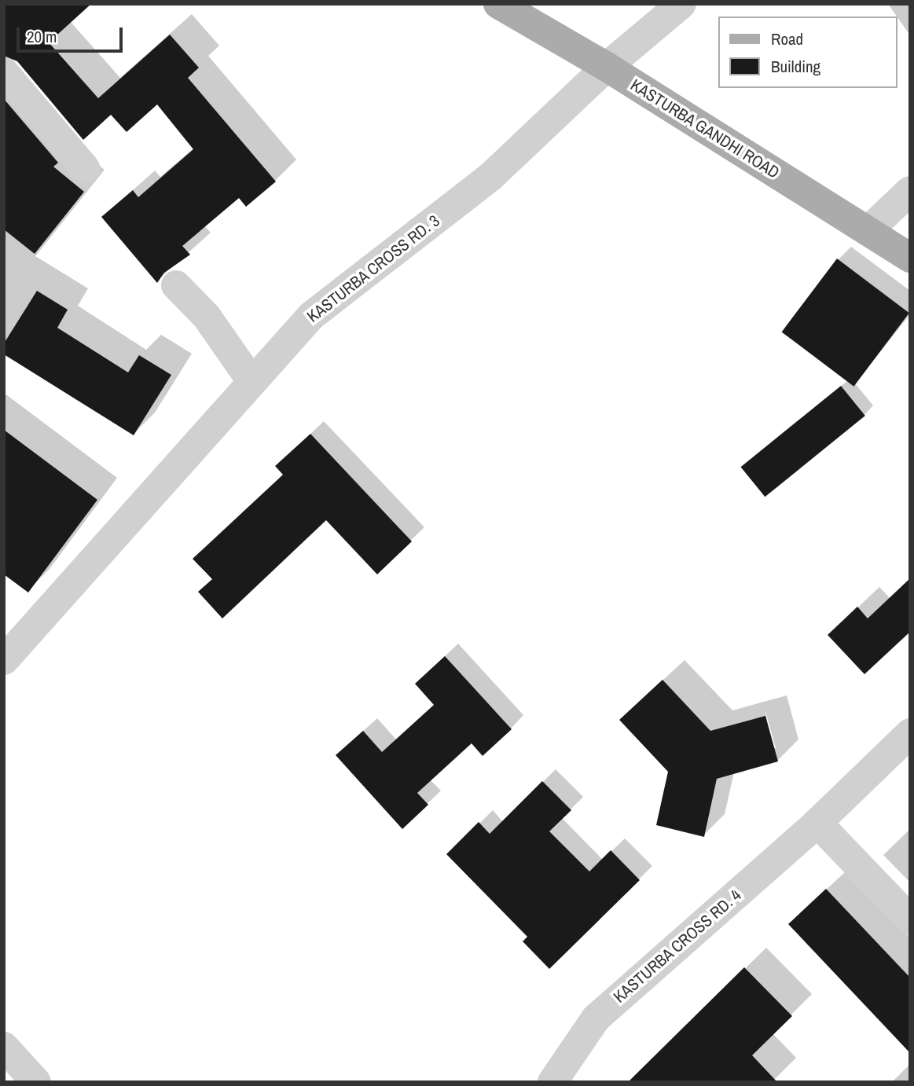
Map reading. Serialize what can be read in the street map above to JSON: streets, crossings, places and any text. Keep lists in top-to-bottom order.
{
  "streets": {
    "main road": ["KASTURBA GANDHI ROAD"],
    "street": ["KASTURBA CROSS RD. 3", "KASTURBA CROSS RD. 4"]
  },
  "crossings": [
    ["KASTURBA GANDHI ROAD", "KASTURBA CROSS RD. 3"]
  ],
  "legend": ["Road", "Building"],
  "scale_bar": "20 m"
}
